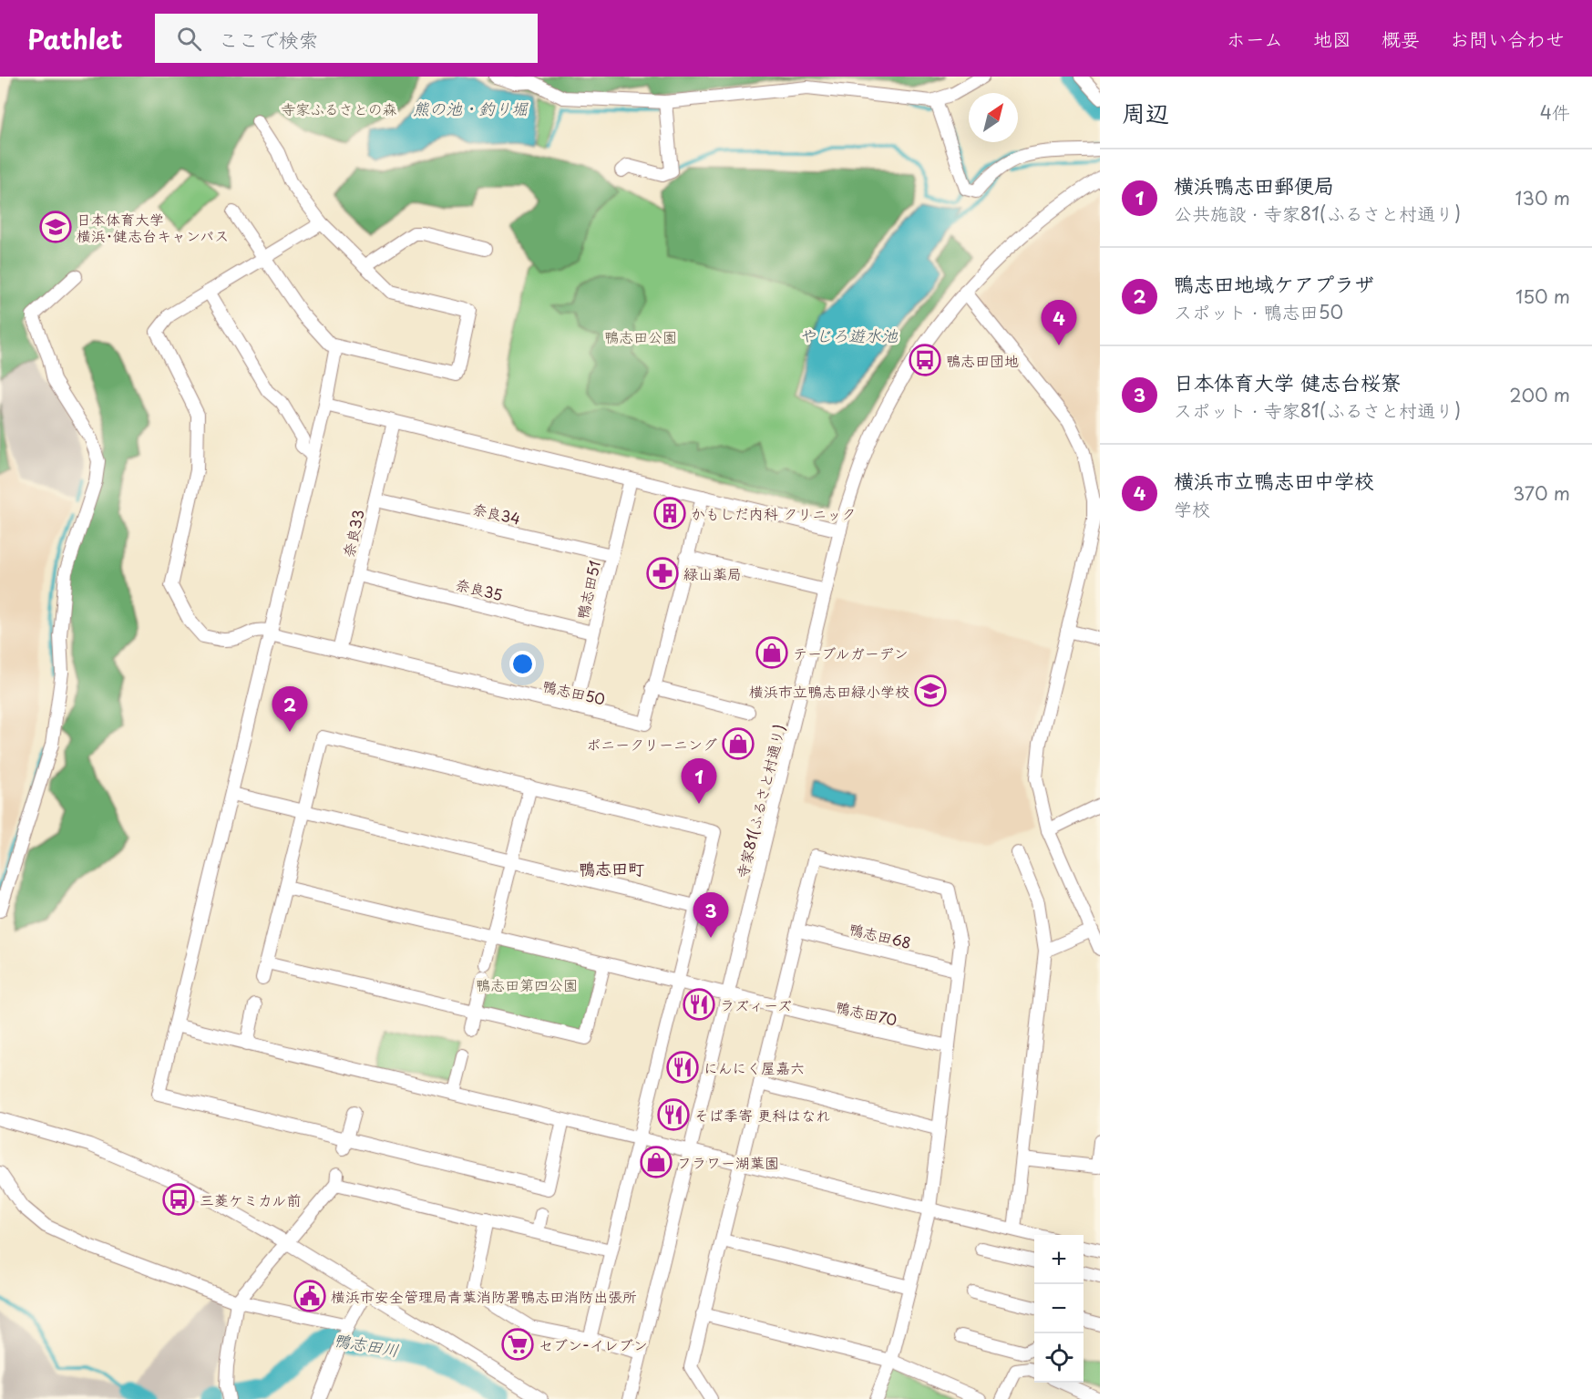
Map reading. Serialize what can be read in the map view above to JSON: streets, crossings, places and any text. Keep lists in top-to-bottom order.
{
  "streets": {
    "street": [
      "奈良34",
      "奈良33",
      "奈良35",
      "鴨志田51",
      "鴨志田50",
      "寺家81(ふるさと村通り)",
      "鴨志田68",
      "鴨志田70"
    ]
  },
  "crossings": [
    ["奈良34", "奈良33"],
    ["奈良34", "鴨志田51"],
    ["奈良33", "奈良35"],
    ["奈良33", "鴨志田50"],
    ["奈良35", "鴨志田51"],
    ["鴨志田51", "鴨志田50"],
    ["寺家81(ふるさと村通り)", "鴨志田70"]
  ],
  "districts": ["鴨志田町"],
  "water": ["熊の池・釣り堀", "やじろ遊水池", "鴨志田川"],
  "parks": ["寺家ふるさとの森", "鴨志田公園", "鴨志田第四公園"],
  "places": {
    "school or university": ["日本体育大学 横浜･健志台キャンパス", "横浜市立鴨志田緑小学校"],
    "bus stop": ["鴨志田団地", "三菱ケミカル前"],
    "building": ["かもしだ内科 クリニック"],
    "pharmacy": ["緑山薬局"],
    "shop": ["テーブルガーデン", "ポニークリーニング", "フラワー湖葉園"],
    "restaurant": ["ラズィーズ", "にんにく屋嘉六", "そば季寄 更科はなれ"],
    "public building": ["横浜市安全管理局青葉消防署鴨志田消防出張所"],
    "supermarket": ["セブン-イレブン"]
  },
  "north": "top right",
  "page": {
    "header": "Pathlet",
    "search": "ここで検索",
    "nav": [
      "ホーム",
      "地図",
      "概要",
      "お問い合わせ"
    ],
    "heading": ["周辺", "4件"],
    "list": [
      {
        "mark": "1",
        "name": "横浜鴨志田郵便局",
        "note": "公共施設 · 寺家81(ふるさと村通り)",
        "value": "130 m"
      },
      {
        "mark": "2",
        "name": "鴨志田地域ケアプラザ",
        "note": "スポット · 鴨志田50",
        "value": "150 m"
      },
      {
        "mark": "3",
        "name": "日本体育大学 健志台桜寮",
        "note": "スポット · 寺家81(ふるさと村通り)",
        "value": "200 m"
      },
      {
        "mark": "4",
        "name": "横浜市立鴨志田中学校",
        "note": "学校",
        "value": "370 m"
      }
    ],
    "pins": [
      "4",
      "2",
      "1",
      "3"
    ],
    "map_buttons": ["+", "−"]
  }
}
